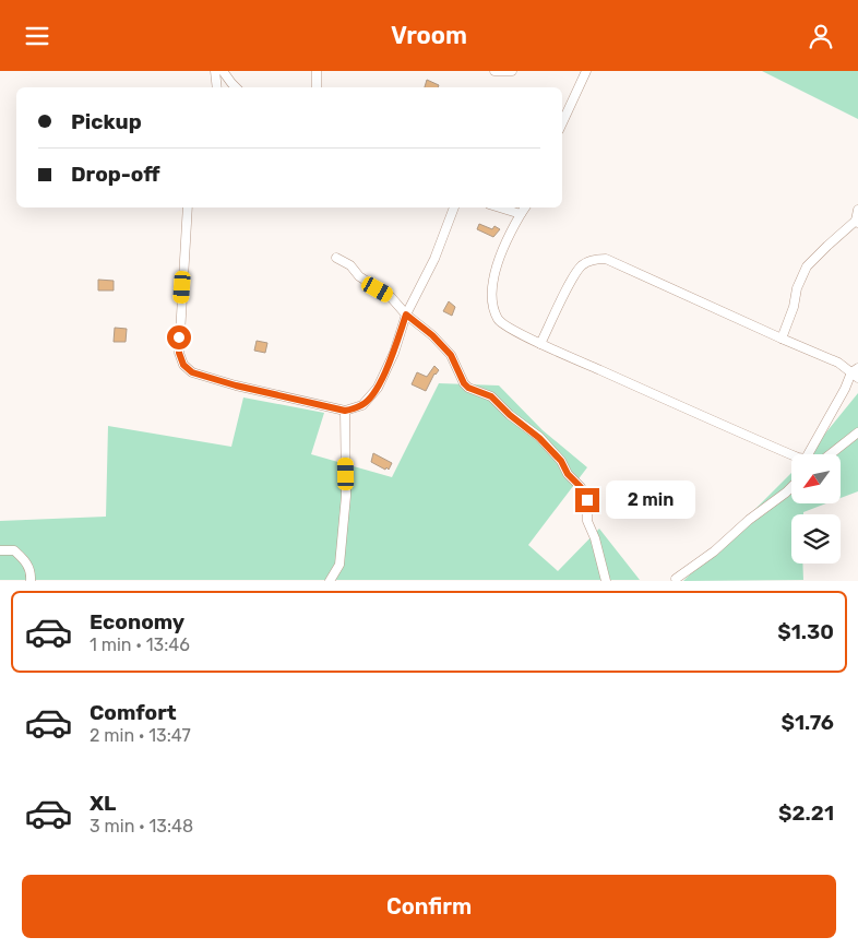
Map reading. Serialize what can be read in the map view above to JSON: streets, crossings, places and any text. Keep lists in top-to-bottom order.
{
  "north": "bottom left",
  "page": {
    "header": "Vroom",
    "banner": ["Pickup", "Drop-off"],
    "bubble": "2 min",
    "list": [
      {
        "name": "Economy",
        "note": "1 min · 13:46",
        "value": "$1.30"
      },
      {
        "name": "Comfort",
        "note": "2 min · 13:47",
        "value": "$1.76"
      },
      {
        "name": "XL",
        "note": "3 min · 13:48",
        "value": "$2.21"
      }
    ],
    "buttons": "Confirm"
  }
}
